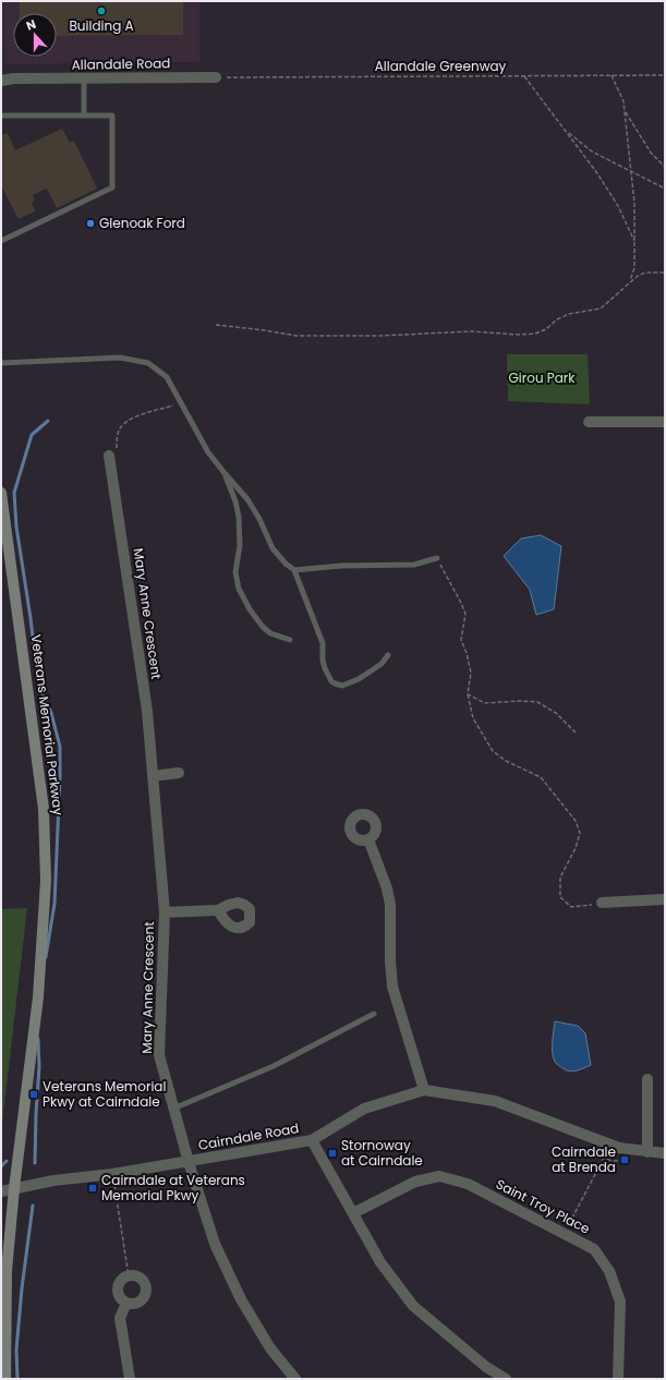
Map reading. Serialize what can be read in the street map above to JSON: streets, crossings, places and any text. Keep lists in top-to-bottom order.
{
  "streets": {
    "main road": ["Veterans Memorial Parkway"],
    "street": [
      "Allandale Road",
      "Mary Anne Crescent",
      "Cairndale Road",
      "Saint Troy Place"
    ],
    "path": ["Allandale Greenway"]
  },
  "crossings": [
    ["Allandale Road", "Allandale Greenway"],
    ["Mary Anne Crescent", "Cairndale Road"],
    ["Veterans Memorial Parkway", "Cairndale Road"]
  ],
  "parks": ["Girou Park"],
  "places": {
    "other": ["Building A", "Glenoak Ford"],
    "transit": [
      "Veterans Memorial Pkwy at Cairndale",
      "Stornoway at Cairndale",
      "Cairndale at Brenda",
      "Cairndale at Veterans Memorial Pkwy"
    ]
  },
  "north": "top"
}
